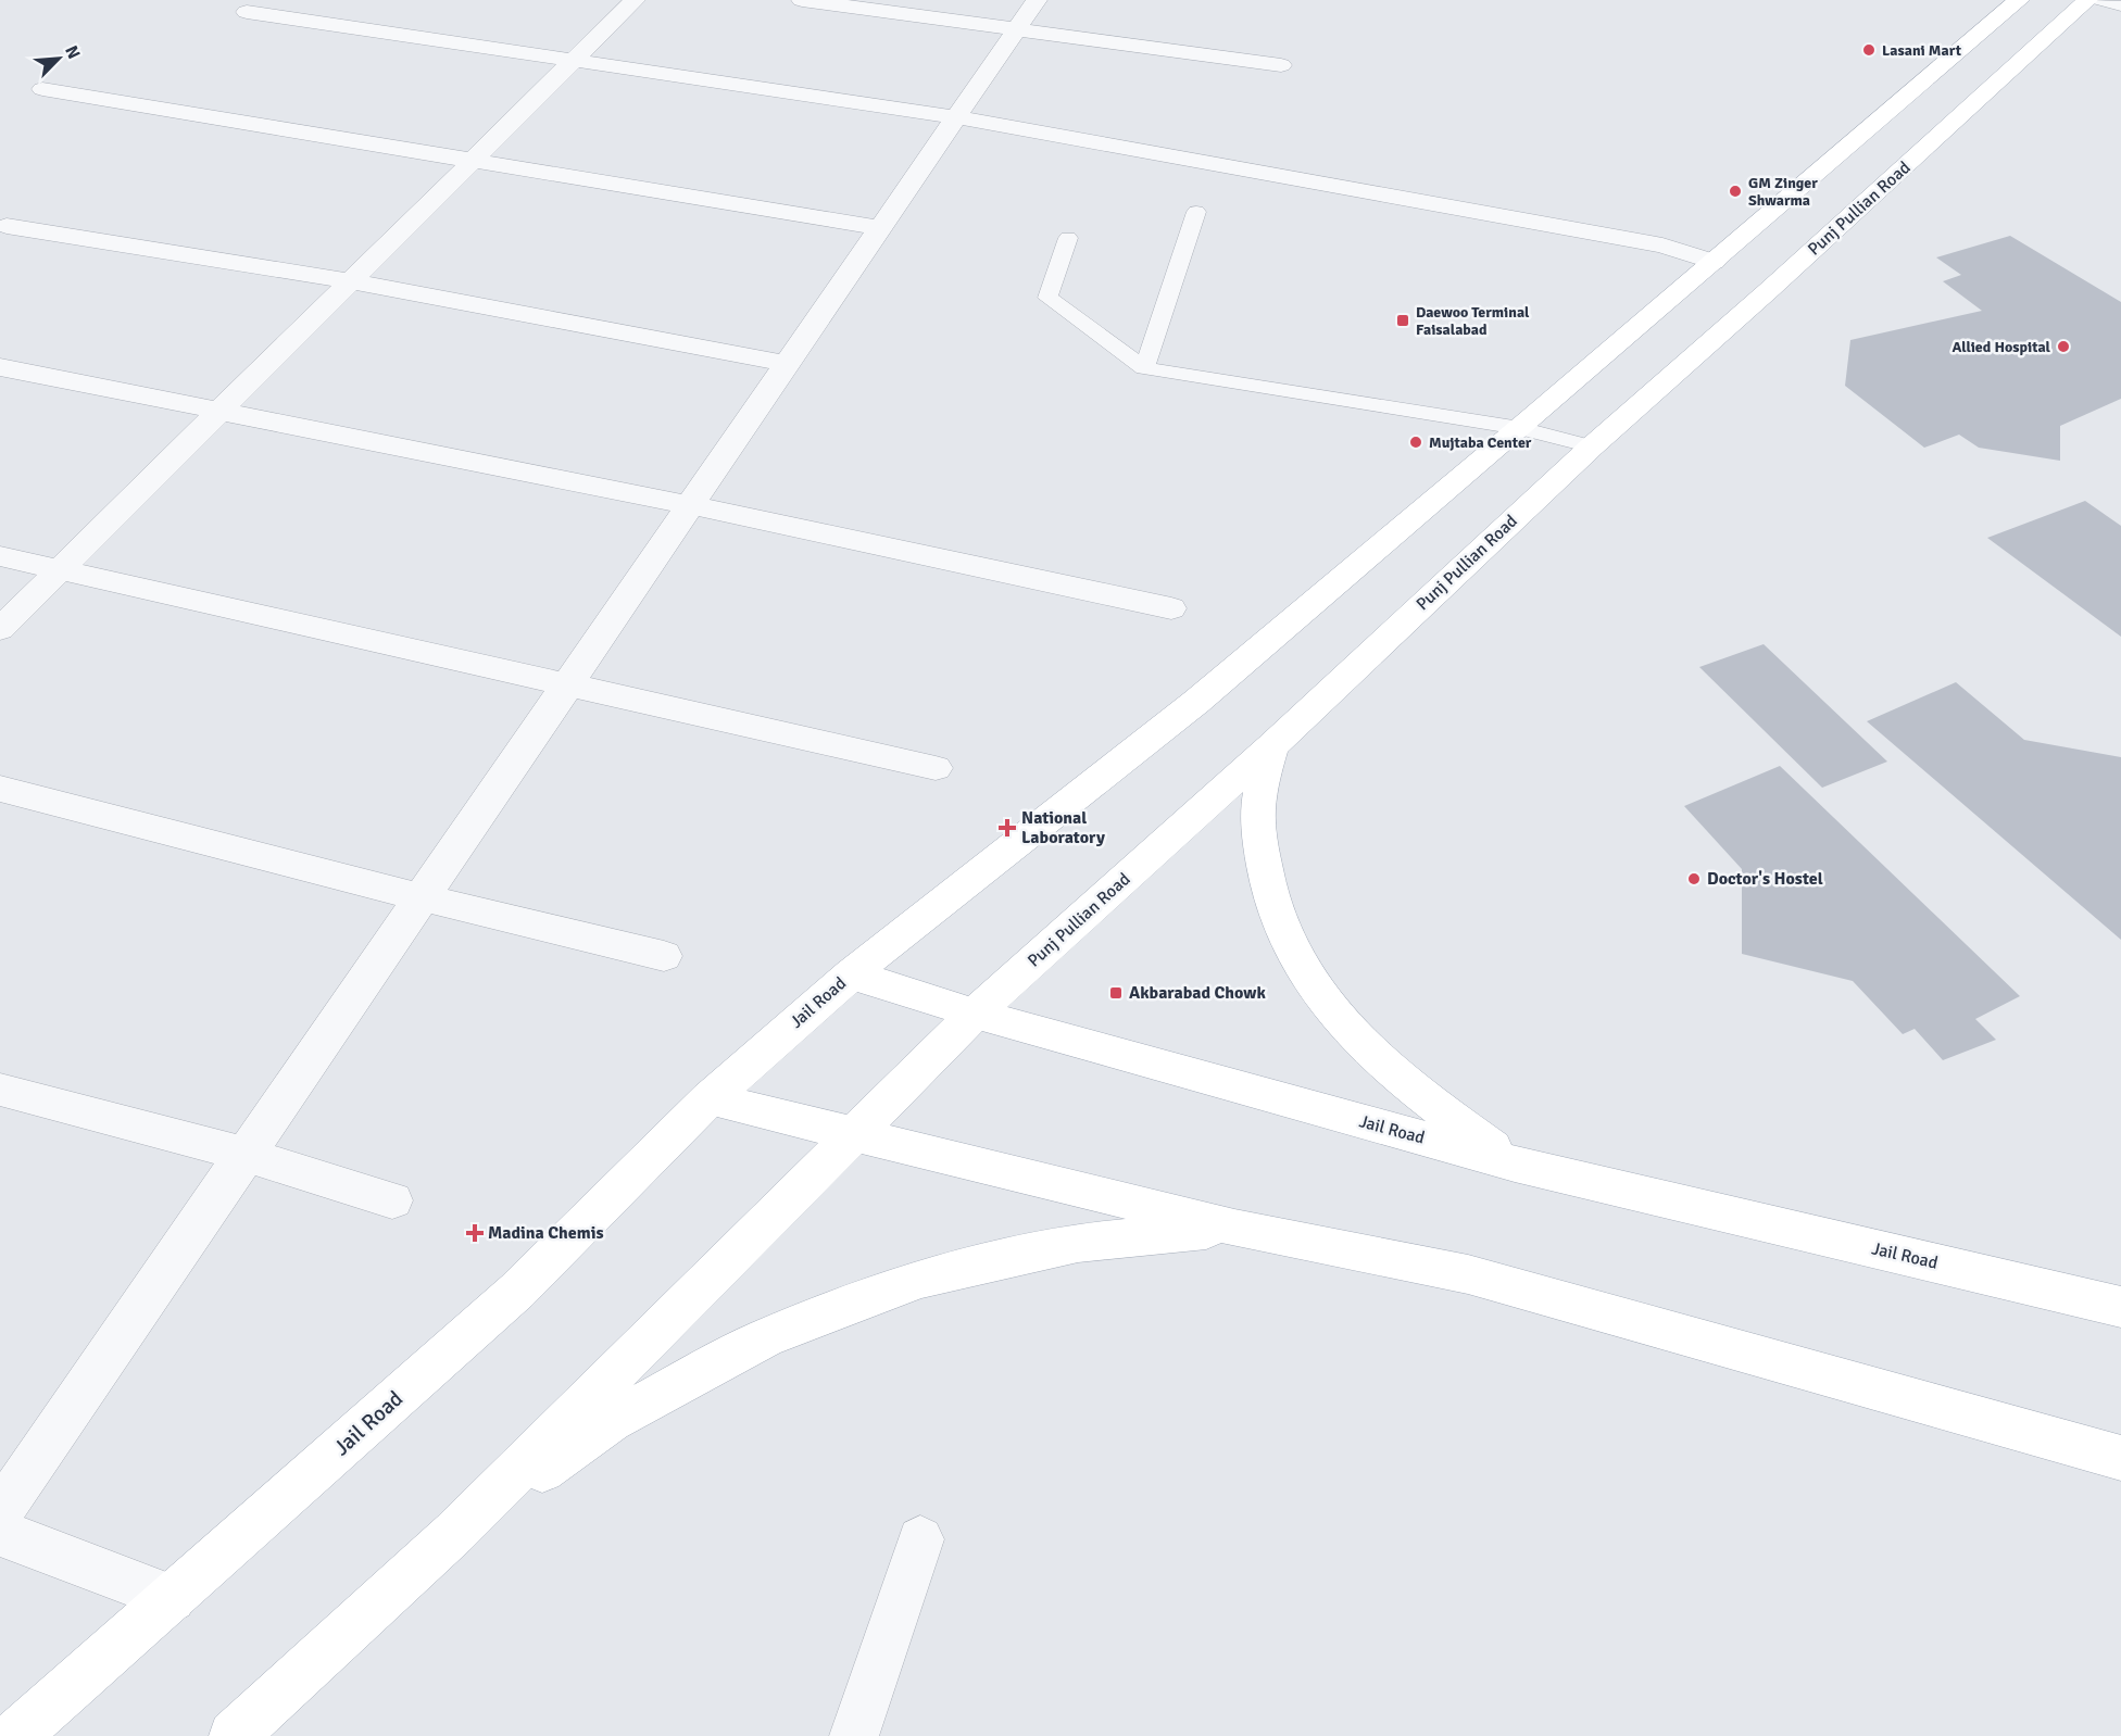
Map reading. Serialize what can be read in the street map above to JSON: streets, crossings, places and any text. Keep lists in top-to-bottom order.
{
  "streets": {
    "main road": ["Punj Pullian Road", "Jail Road"]
  },
  "crossings": [
    ["Punj Pullian Road", "Jail Road"]
  ],
  "places": {
    "other": [
      "Lasani Mart",
      "GM Zinger Shwarma",
      "Allied Hospital",
      "Mujtaba Center",
      "Doctor's Hostel"
    ],
    "transit": ["Daewoo Terminal Faisalabad", "Akbarabad Chowk"],
    "health": ["National Laboratory", "Madina Chemis"]
  },
  "north": "top right"
}
